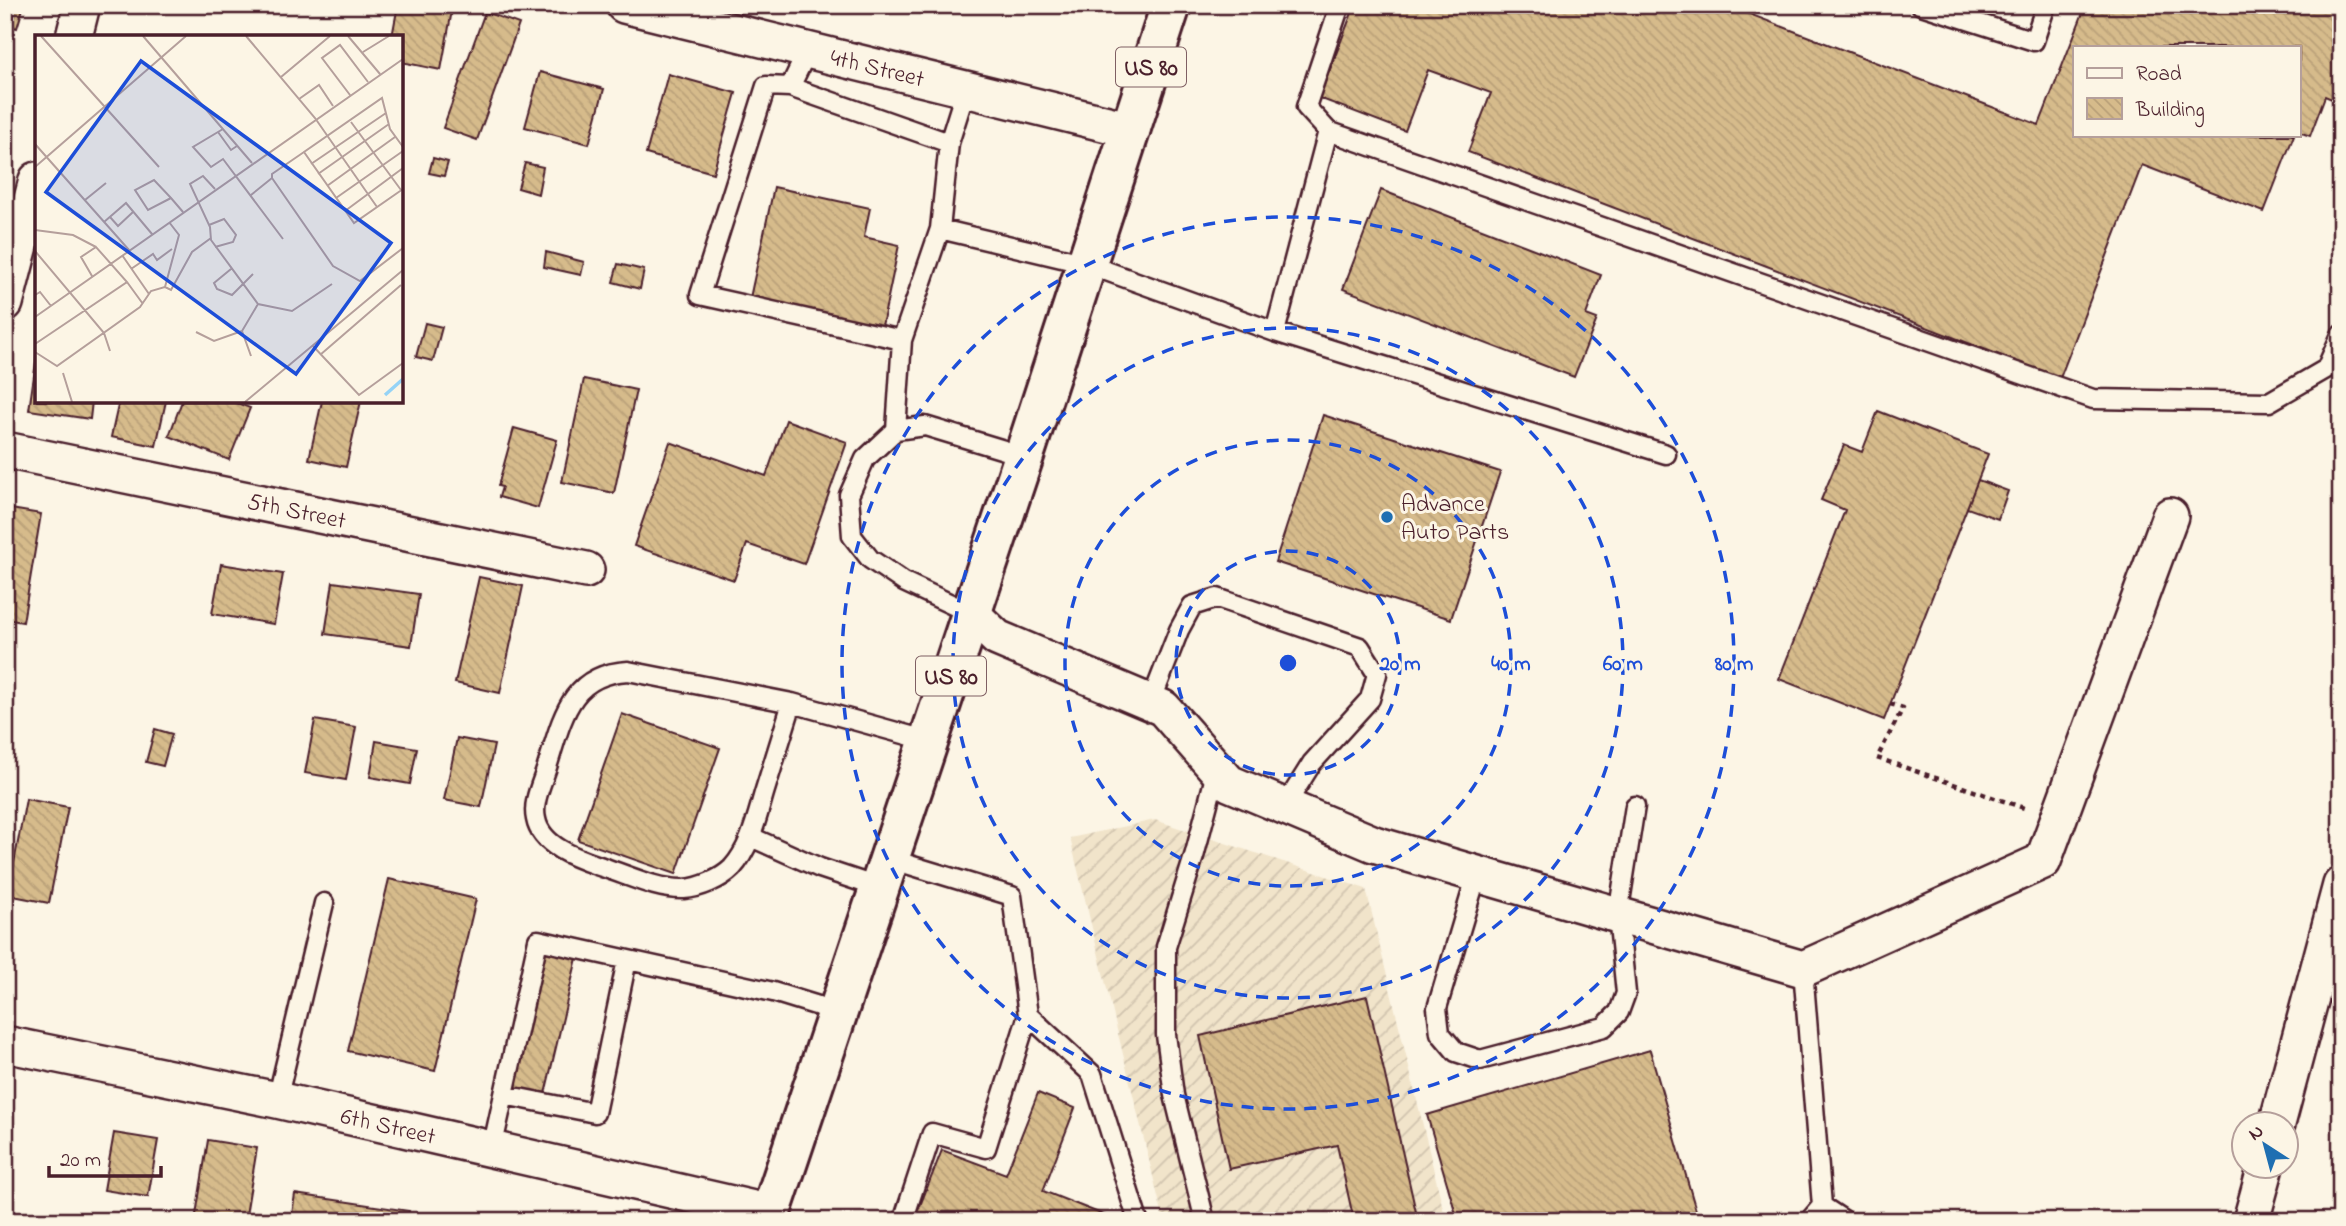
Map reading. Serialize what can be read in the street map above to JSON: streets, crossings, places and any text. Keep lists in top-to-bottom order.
{
  "streets": {
    "main road": ["US 80"],
    "street": ["4th Street", "5th Street", "6th Street"]
  },
  "crossings": [
    ["US 80", "4th Street"],
    ["US 80", "6th Street"]
  ],
  "places": ["Advance Auto Parts"],
  "legend": ["Road", "Building"],
  "scale_bar": "20 m",
  "north": "top left",
  "rings": [
    "20 m",
    "40 m",
    "60 m",
    "80 m"
  ]
}
